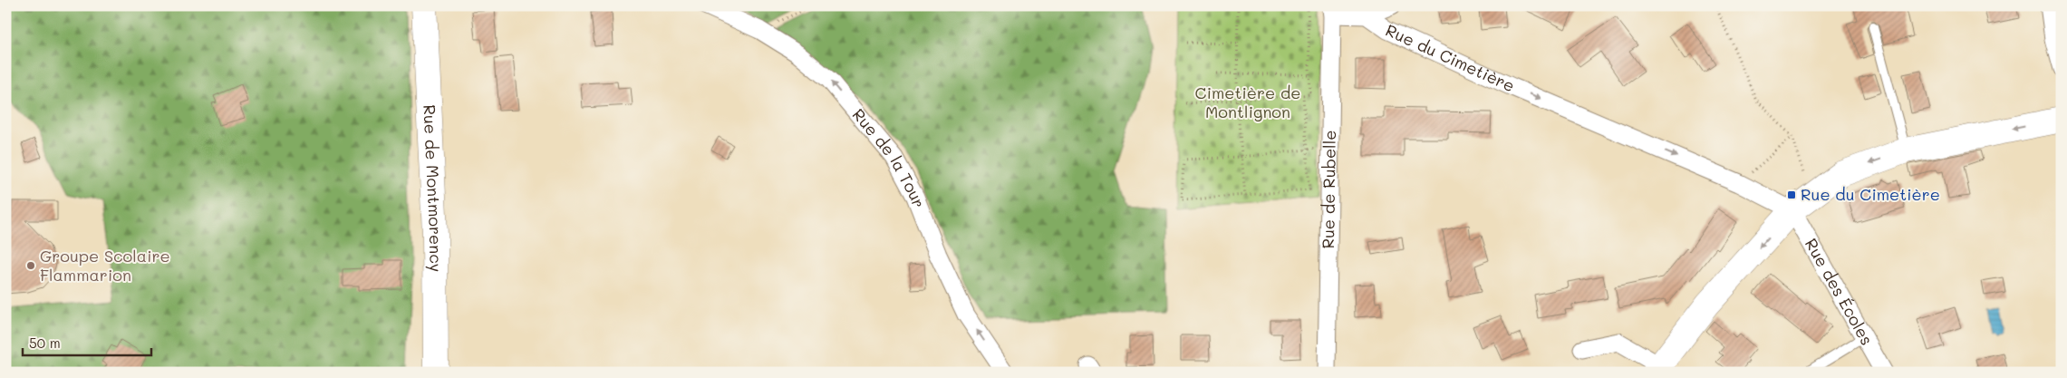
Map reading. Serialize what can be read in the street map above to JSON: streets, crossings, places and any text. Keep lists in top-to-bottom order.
{
  "streets": {
    "main road": ["Rue de Montmorency"],
    "street": [
      "Rue du Cimetière",
      "Rue de la Tour",
      "Rue de Rubelle",
      "Rue des Écoles"
    ]
  },
  "crossings": [
    ["Rue du Cimetière", "Rue des Écoles"]
  ],
  "one_way": ["Rue du Cimetière", "Rue de la Tour"],
  "parks": ["Cimetière de Montlignon"],
  "places": {
    "transit": ["Rue du Cimetière"],
    "other": ["Groupe Scolaire Flammarion"]
  },
  "scale_bar": "50 m"
}
